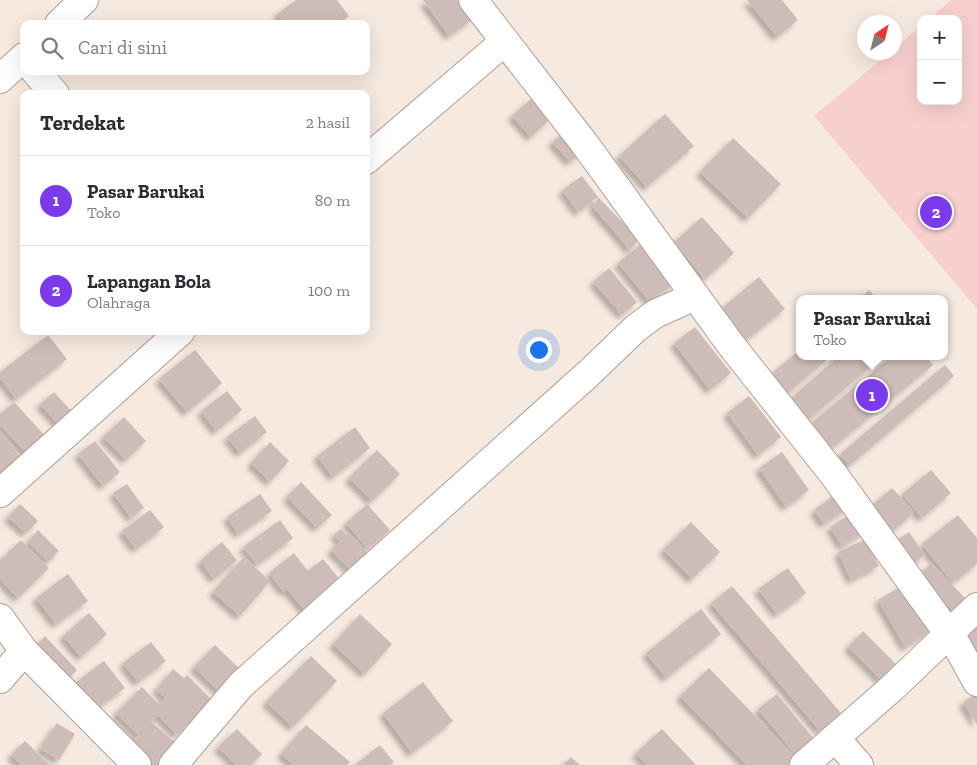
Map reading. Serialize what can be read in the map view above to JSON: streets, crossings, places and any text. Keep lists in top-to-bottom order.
{
  "north": "top right",
  "page": {
    "map_buttons": ["+", "−"],
    "search": "Cari di sini",
    "heading": ["Terdekat", "2 hasil"],
    "list": [
      {
        "mark": "1",
        "name": "Pasar Barukai",
        "note": "Toko",
        "value": "80 m"
      },
      {
        "mark": "2",
        "name": "Lapangan Bola",
        "note": "Olahraga",
        "value": "100 m"
      }
    ],
    "pins": ["2", "1"],
    "popup": ["Pasar Barukai", "Toko"]
  }
}
